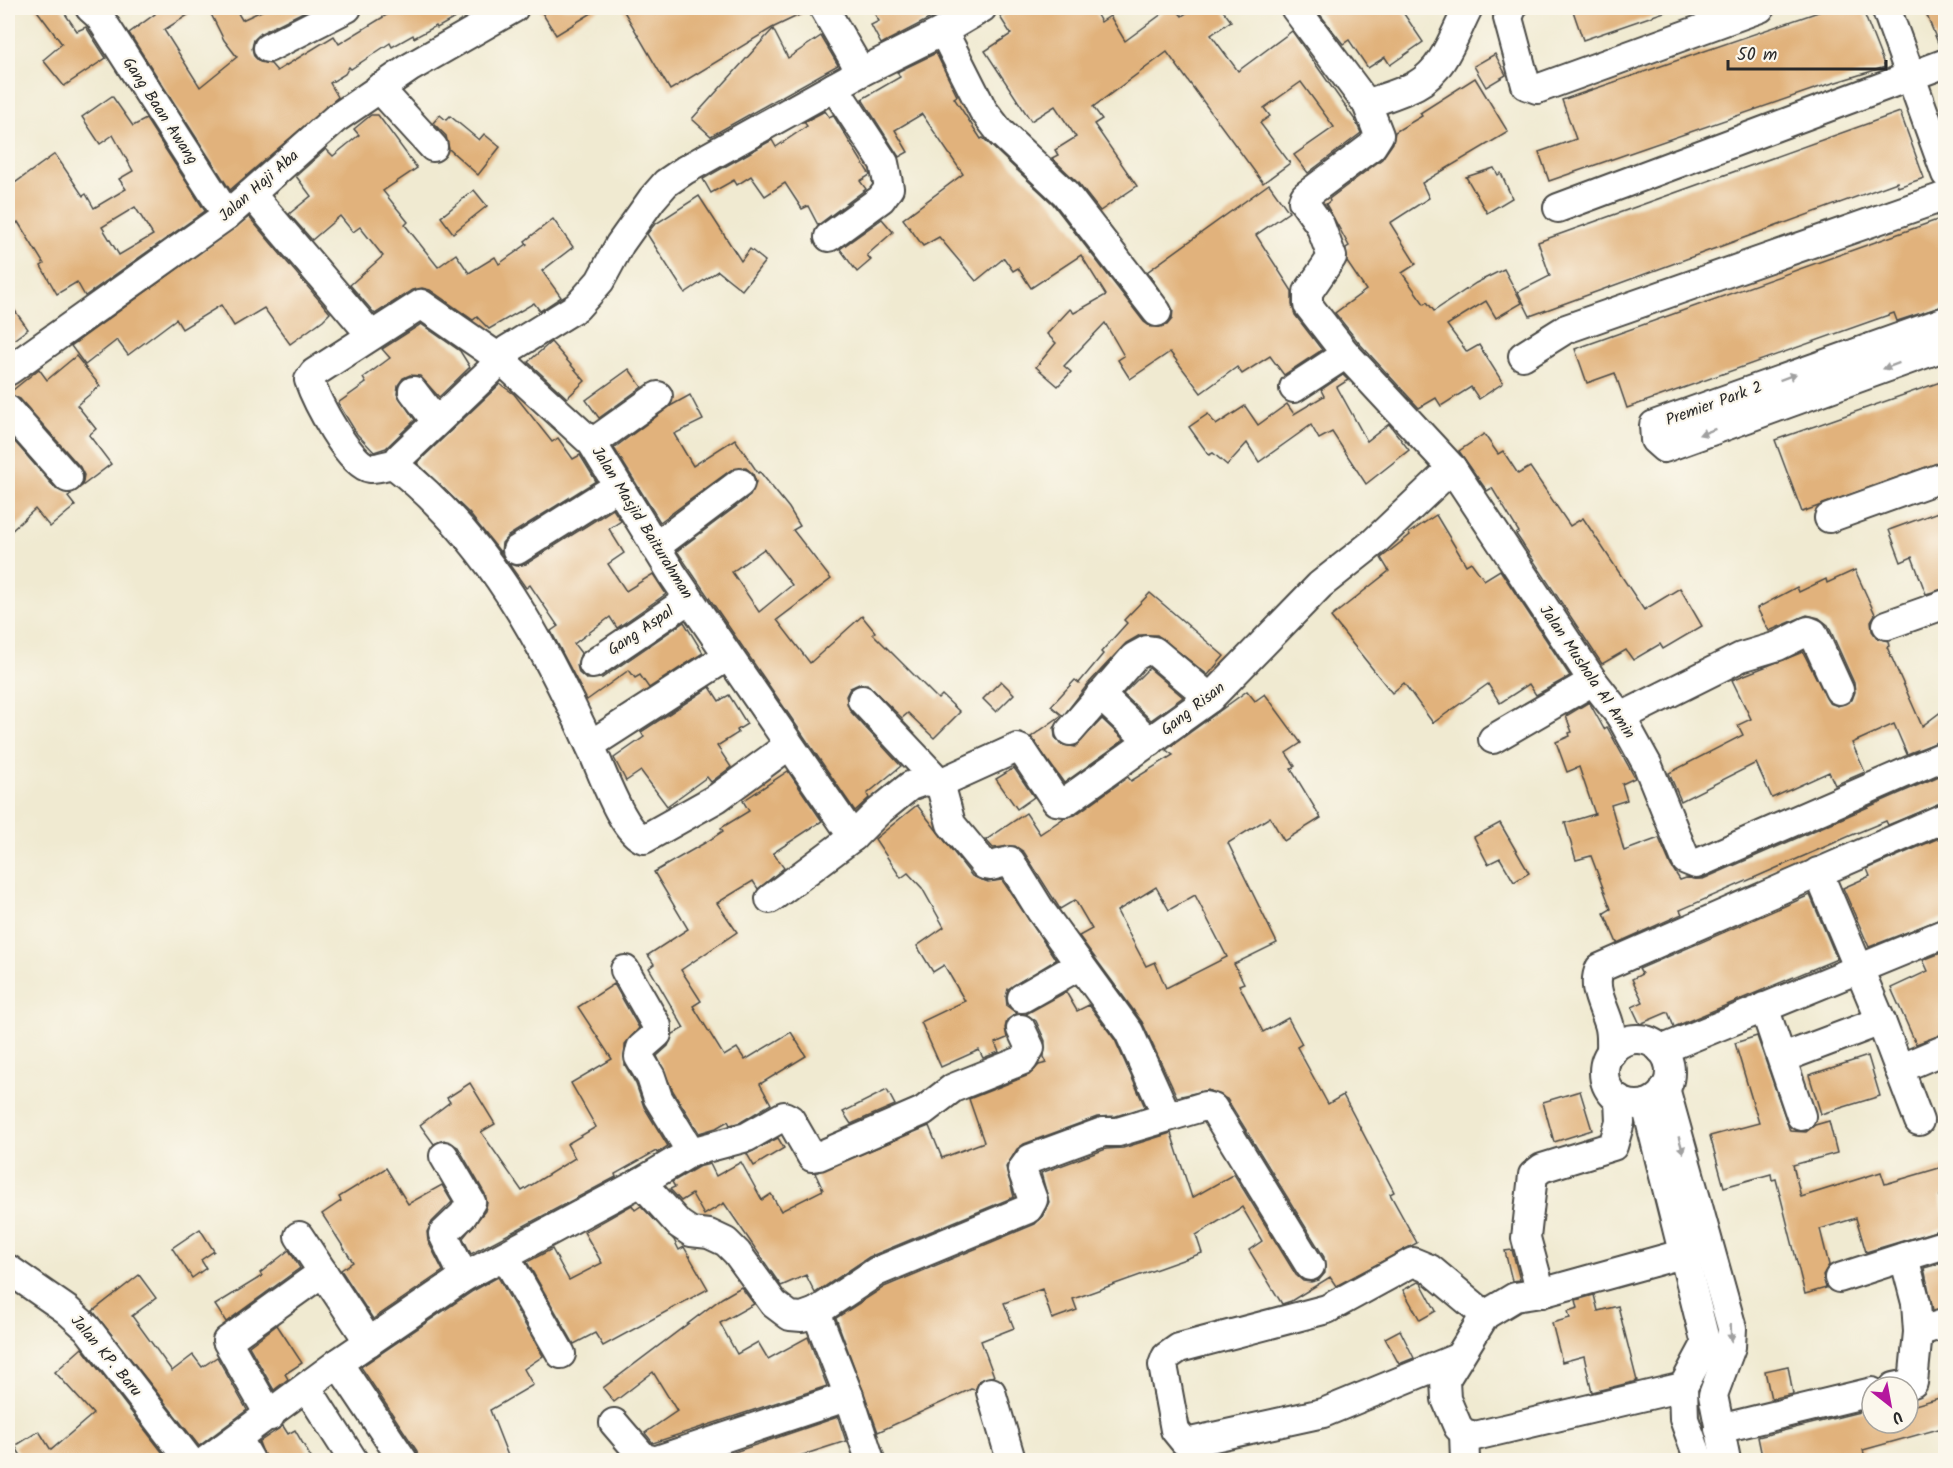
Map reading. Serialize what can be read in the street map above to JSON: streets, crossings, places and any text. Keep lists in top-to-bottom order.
{
  "streets": {
    "street": [
      "Gang Baan Awang",
      "Jalan Haji Aba",
      "Premier Park 2",
      "Jalan Masjid Baiturahman",
      "Gang Aspal",
      "Jalan Mushola Al Amin",
      "Gang Risan",
      "Jalan KP. Baru"
    ]
  },
  "crossings": [
    ["Gang Baan Awang", "Jalan Haji Aba"],
    ["Jalan Masjid Baiturahman", "Gang Aspal"],
    ["Jalan Mushola Al Amin", "Gang Risan"]
  ],
  "scale_bar": "50 m",
  "north": "bottom right"
}
